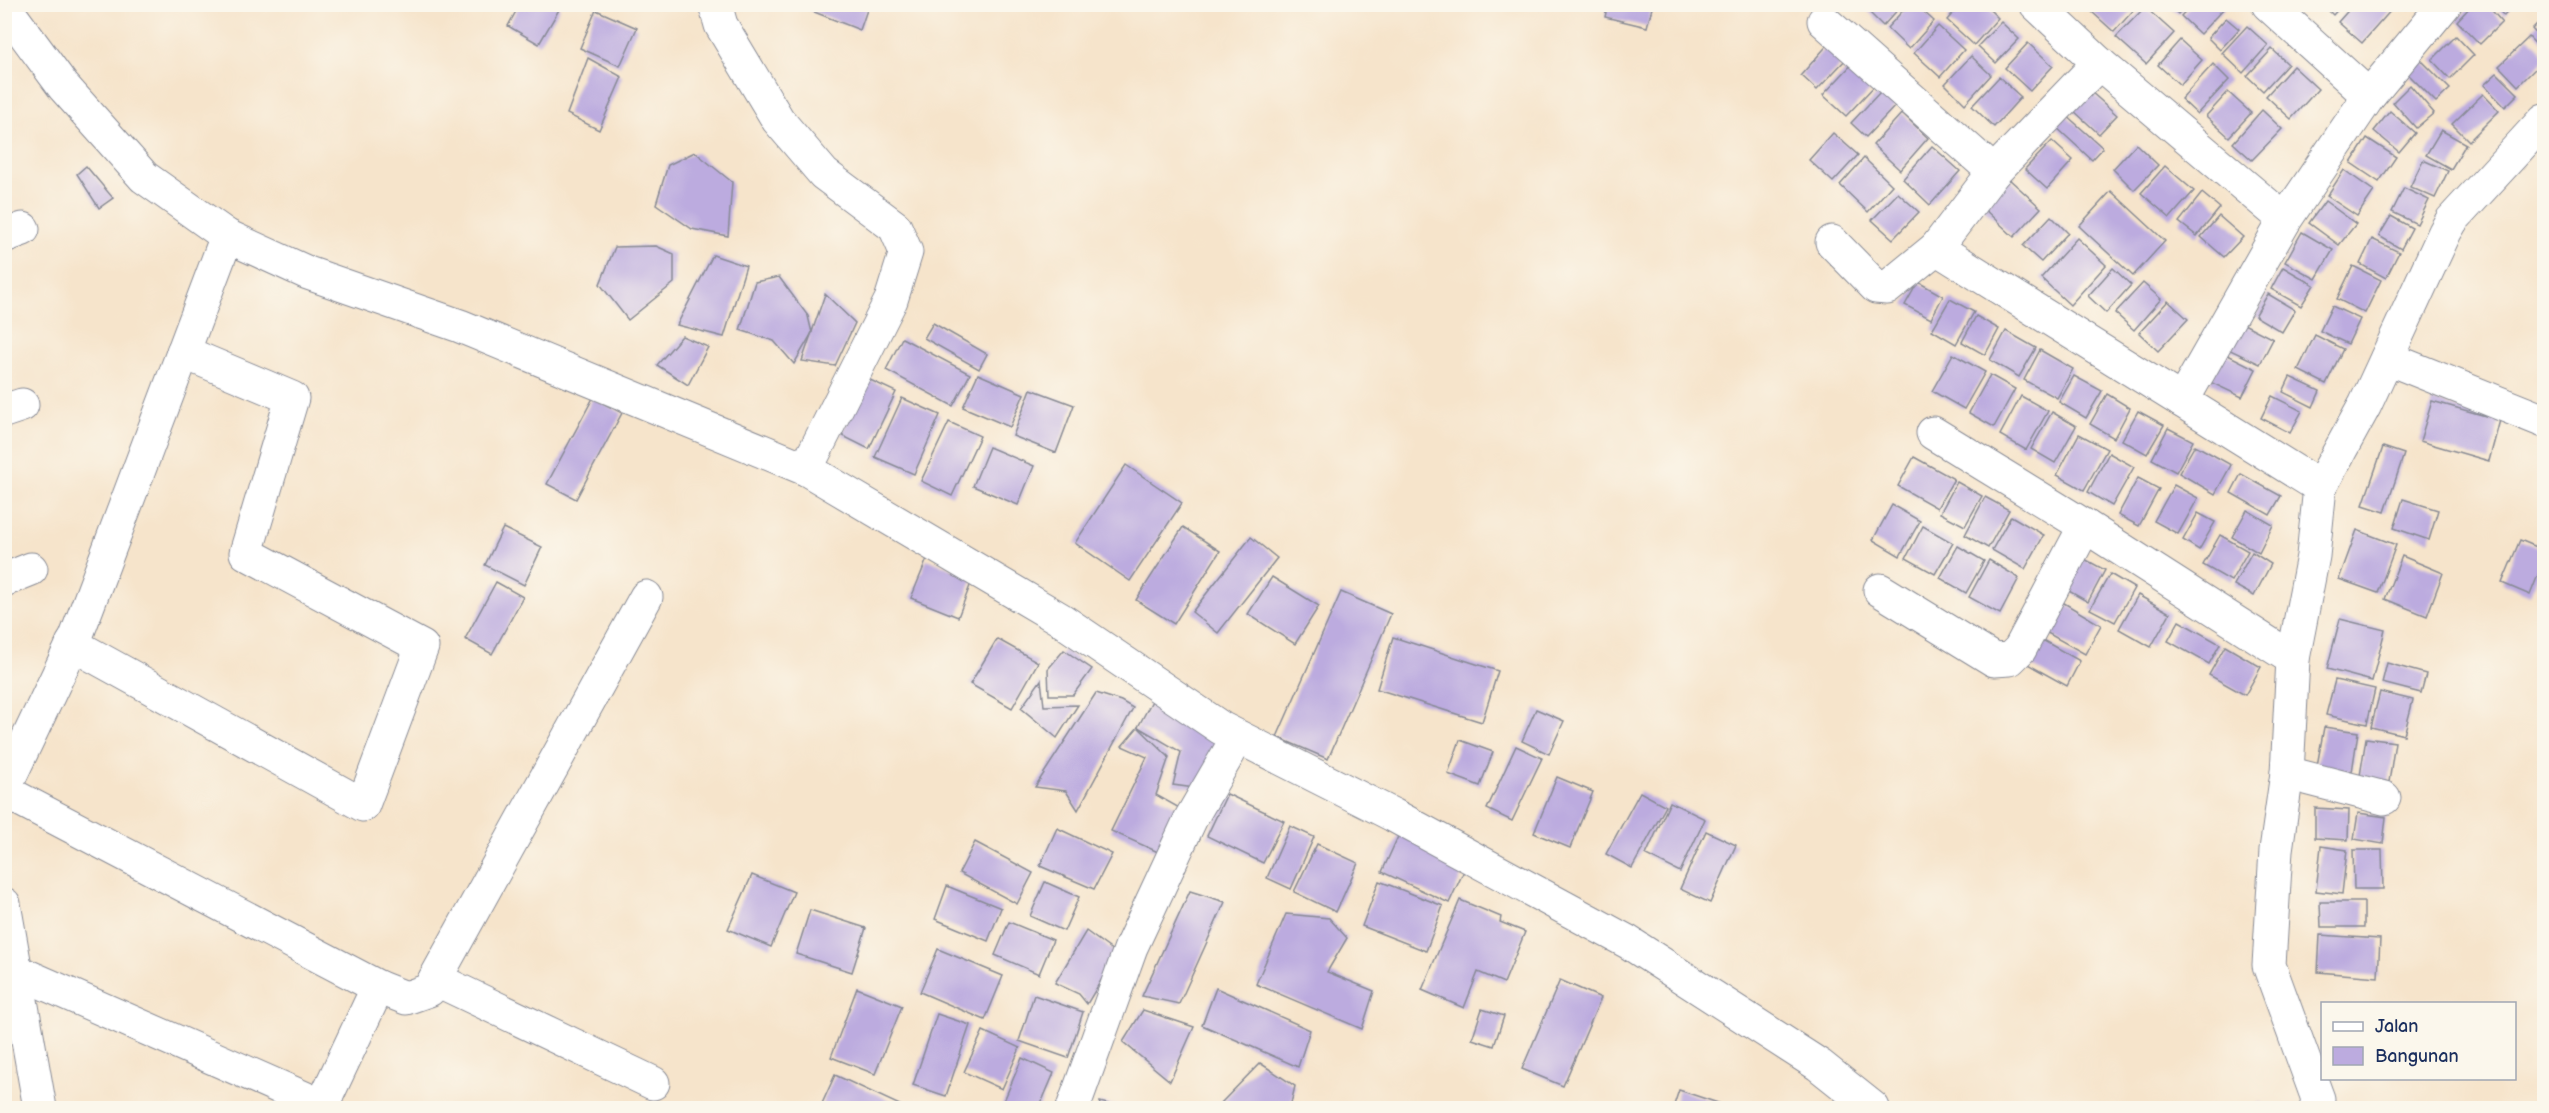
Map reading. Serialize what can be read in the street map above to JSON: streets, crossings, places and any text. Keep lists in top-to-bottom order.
{
  "legend": ["Jalan", "Bangunan"]
}
